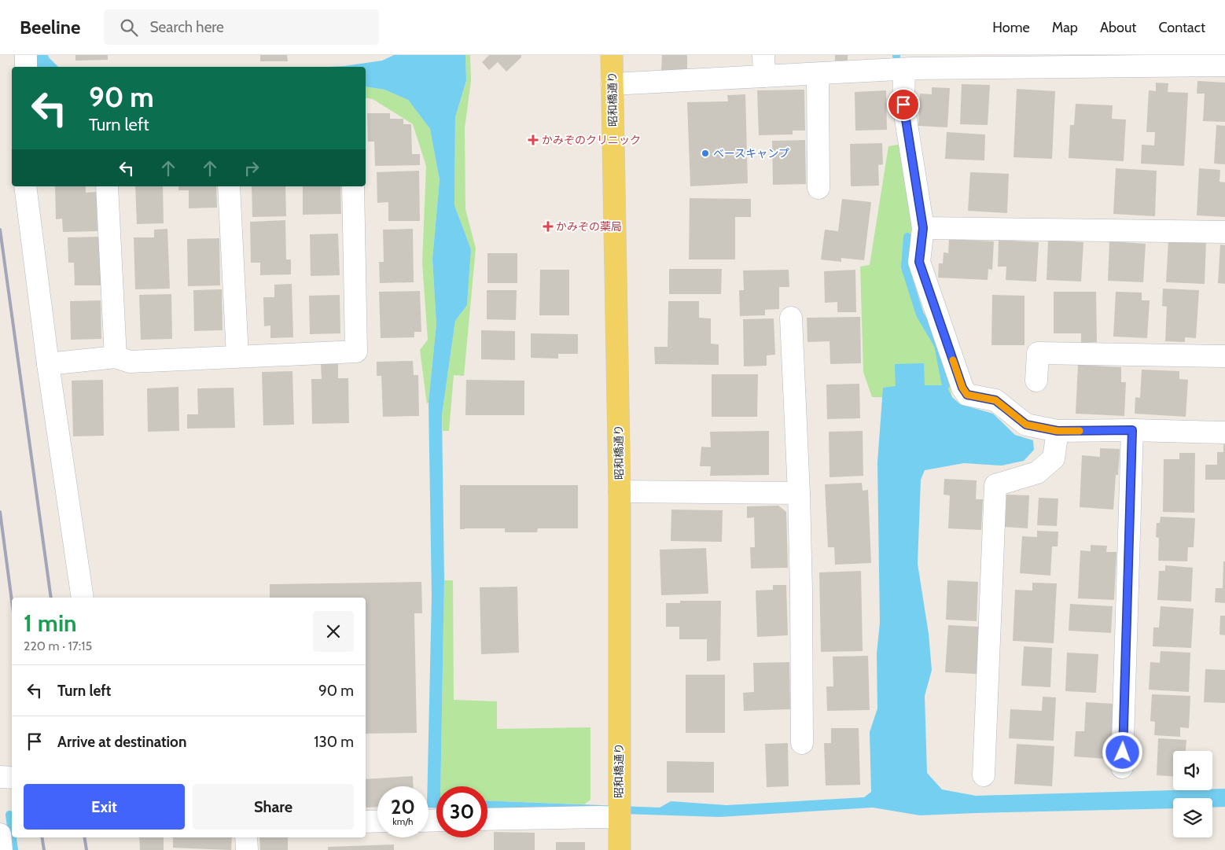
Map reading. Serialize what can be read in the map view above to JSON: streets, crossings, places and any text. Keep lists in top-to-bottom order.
{
  "streets": {
    "main road": ["昭和橋通り"]
  },
  "places": {
    "health": ["かみぞのクリニック", "かみぞの薬局"],
    "other": ["ベースキャンプ"]
  },
  "page": {
    "header": "Beeline",
    "search": "Search here",
    "nav": [
      "Home",
      "Map",
      "About",
      "Contact"
    ],
    "turn": ["90 m", "Turn left"],
    "heading": ["1 min", "220 m · 17:15"],
    "list": [
      {
        "name": "Turn left",
        "value": "90 m"
      },
      {
        "name": "Arrive at destination",
        "value": "130 m"
      }
    ],
    "buttons": ["Exit", "Share"],
    "speed": "20 km/h",
    "limit": "30"
  }
}
